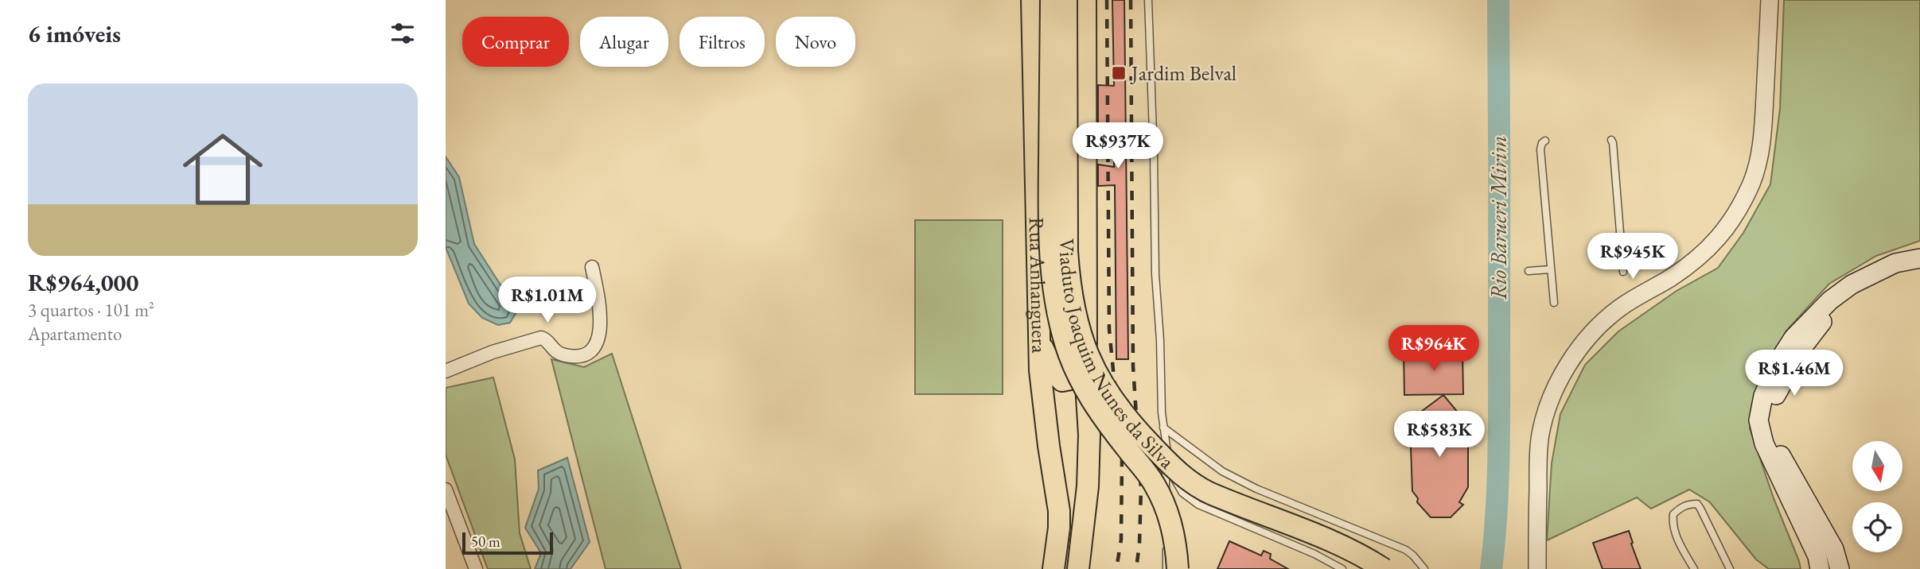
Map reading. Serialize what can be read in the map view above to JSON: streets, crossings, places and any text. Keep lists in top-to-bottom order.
{
  "streets": {
    "main road": ["Rua Anhanguera", "Viaduto Joaquim Nunes da Silva"]
  },
  "water": ["Rio Barueri Mirim"],
  "places": {
    "transit": ["Jardim Belval"]
  },
  "scale_bar": "50 m",
  "north": "bottom",
  "page": {
    "heading": "6 imóveis",
    "chip": [
      "Comprar",
      "Alugar",
      "Filtros",
      "Novo"
    ],
    "list": [
      {
        "name": "R$964,000",
        "note": "3 quartos · 101 m² · Apartamento"
      }
    ],
    "price": [
      "R$937K",
      "R$945K",
      "R$1.01M",
      "R$964K",
      "R$1.46M",
      "R$583K"
    ],
    "scale": "50 m"
  }
}
